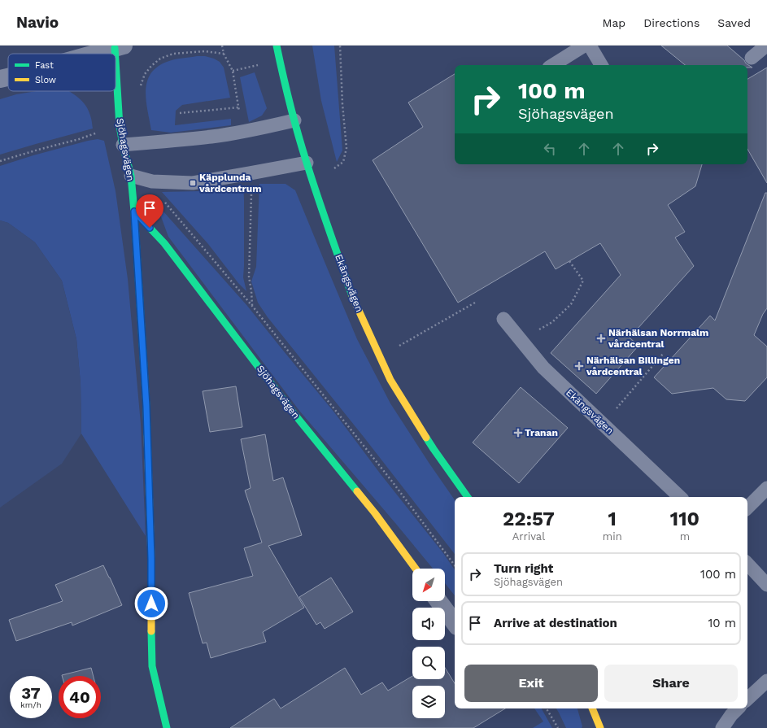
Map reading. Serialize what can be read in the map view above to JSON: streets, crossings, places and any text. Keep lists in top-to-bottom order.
{
  "streets": {
    "street": ["Sjöhagsvägen", "Ekängsvägen"]
  },
  "places": {
    "transit": ["Käpplunda vårdcentrum"],
    "health": ["Närhälsan Norrmalm vårdcentral", "Närhälsan Billingen vårdcentral", "Tranan"]
  },
  "legend": ["Fast", "Slow"],
  "north": "bottom left",
  "page": {
    "header": "Navio",
    "nav": ["Map", "Directions", "Saved"],
    "turn": ["100 m", "Sjöhagsvägen"],
    "eta": [
      "22:57",
      "Arrival",
      "1",
      "min",
      "110",
      "m"
    ],
    "list": [
      {
        "name": "Turn right",
        "note": "Sjöhagsvägen",
        "value": "100 m"
      },
      {
        "name": "Arrive at destination",
        "value": "10 m"
      }
    ],
    "buttons": ["Exit", "Share"],
    "speed": "37 km/h",
    "limit": "40"
  }
}
